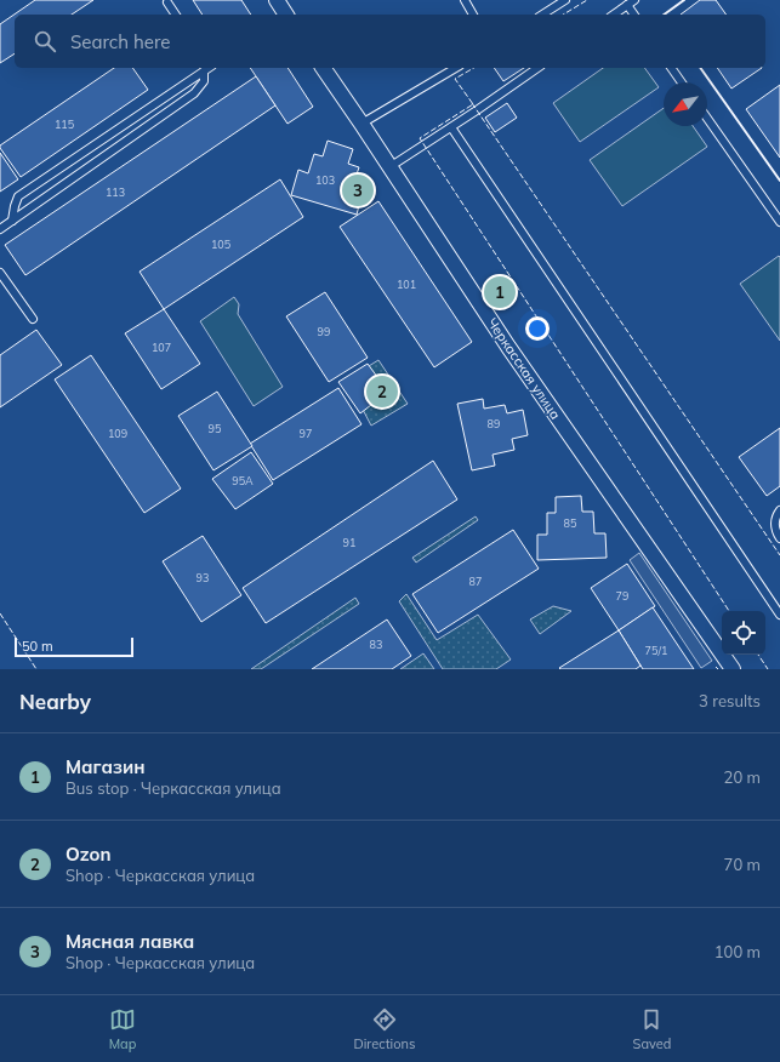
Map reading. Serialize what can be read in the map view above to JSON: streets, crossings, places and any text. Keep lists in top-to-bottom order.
{
  "streets": {
    "street": ["Черкасская улица"]
  },
  "house_numbers": [
    "115",
    "103",
    "113",
    "105",
    "101",
    "99",
    "107",
    "89",
    "95",
    "109",
    "97",
    "95А",
    "85",
    "91",
    "93",
    "87",
    "79",
    "83",
    "75/1"
  ],
  "scale_bar": "50 m",
  "north": "bottom left",
  "page": {
    "search": "Search here",
    "pins": ["3", "1", "2"],
    "scale": "50 m",
    "heading": ["Nearby", "3 results"],
    "list": [
      {
        "mark": "1",
        "name": "Магазин",
        "note": "Bus stop · Черкасская улица",
        "value": "20 m"
      },
      {
        "mark": "2",
        "name": "Ozon",
        "note": "Shop · Черкасская улица",
        "value": "70 m"
      },
      {
        "mark": "3",
        "name": "Мясная лавка",
        "note": "Shop · Черкасская улица",
        "value": "100 m"
      }
    ],
    "nav": ["Map", "Directions", "Saved"]
  }
}
